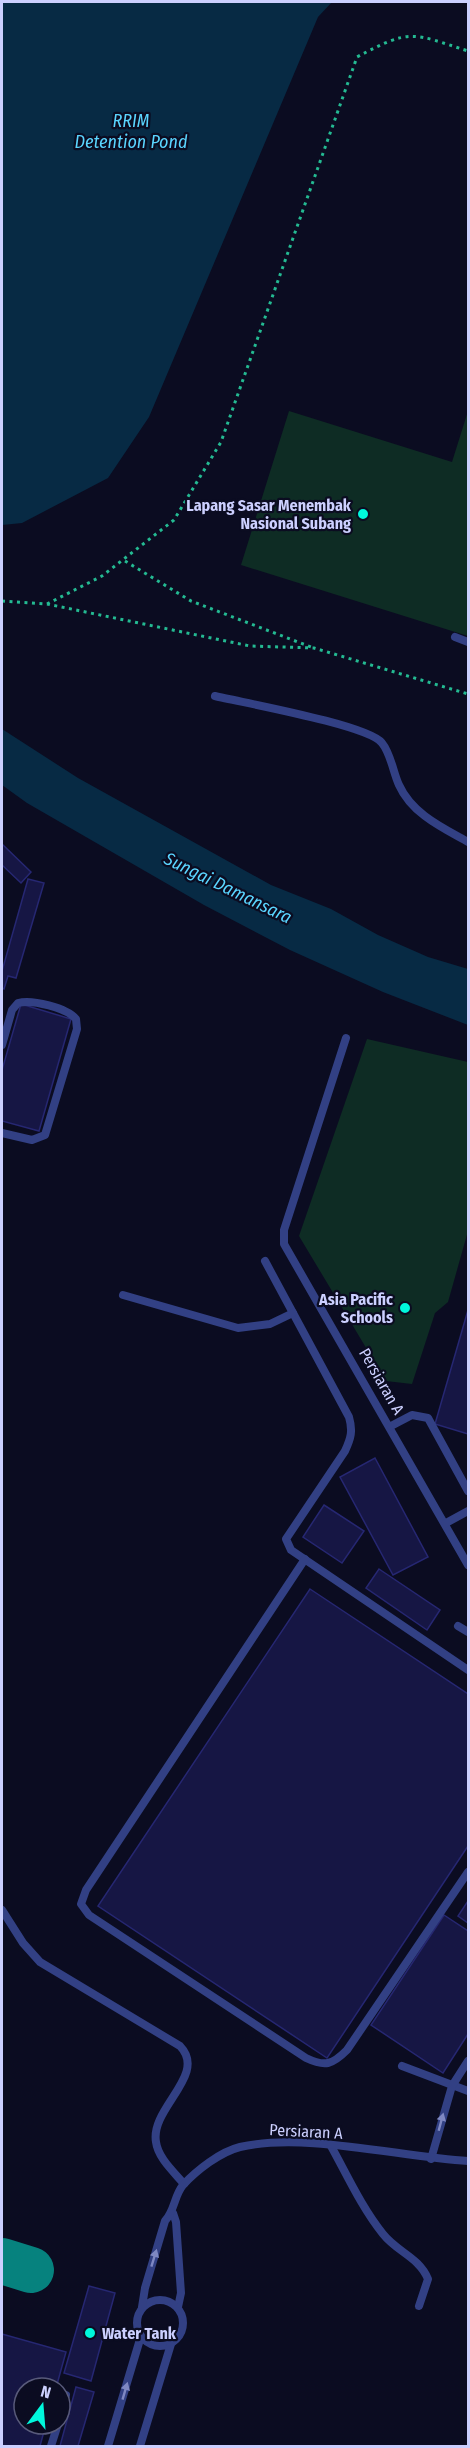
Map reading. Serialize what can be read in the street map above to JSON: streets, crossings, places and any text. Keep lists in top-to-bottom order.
{
  "streets": {
    "lane": ["Persiaran A"]
  },
  "water": ["RRIM Detention Pond", "Sungai Damansara"],
  "places": ["Lapang Sasar Menembak Nasional Subang", "Asia Pacific Schools", "Water Tank"],
  "north": "top"
}
